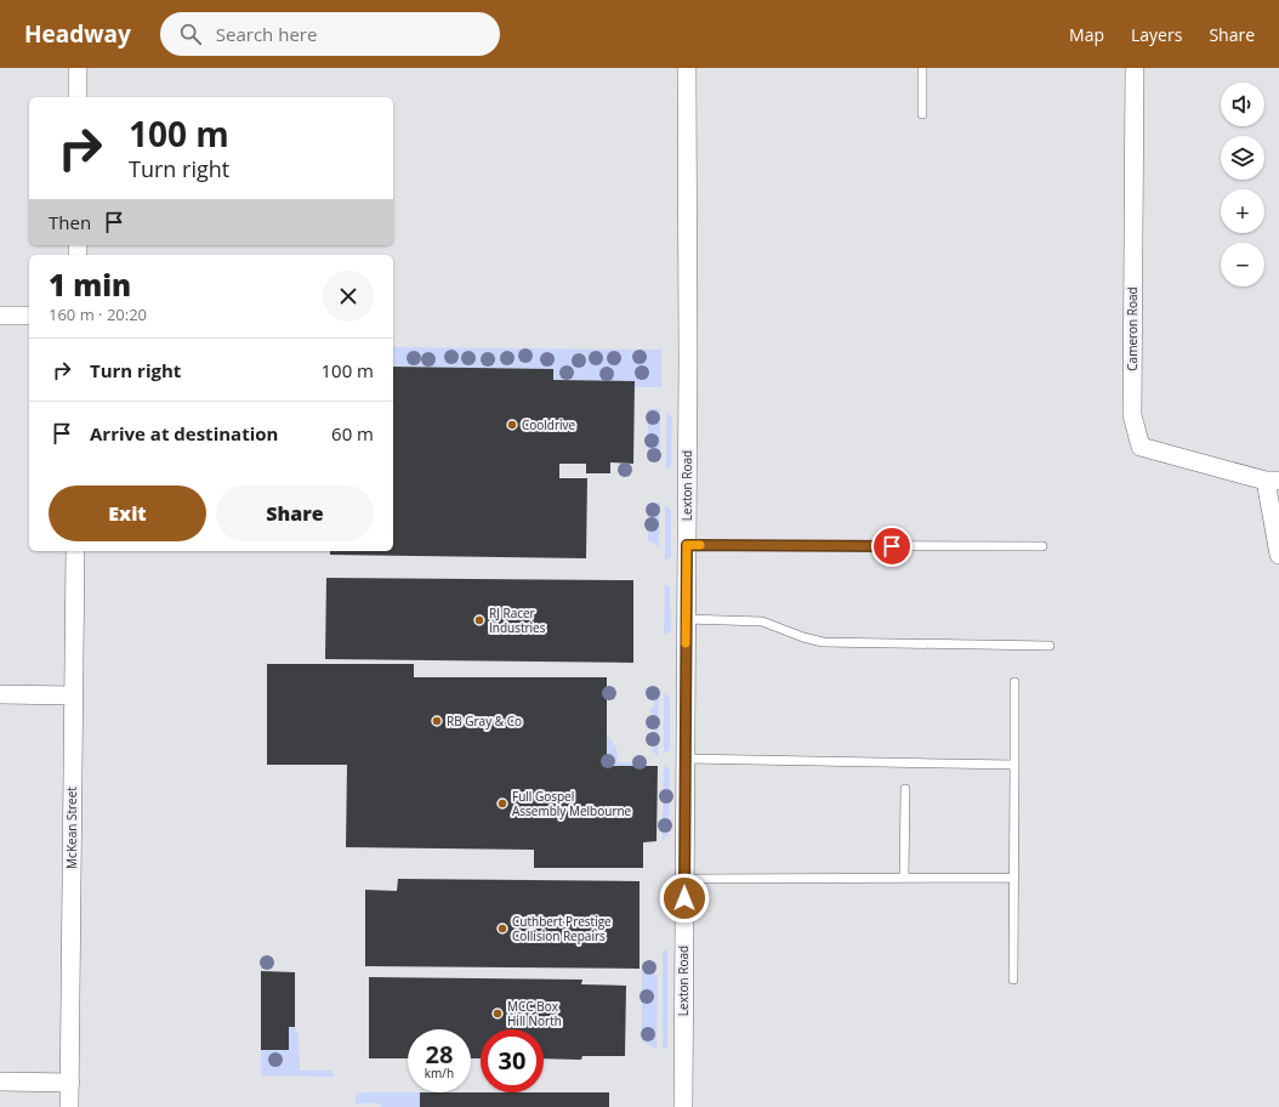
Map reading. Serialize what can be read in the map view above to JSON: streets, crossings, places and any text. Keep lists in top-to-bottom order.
{
  "streets": {
    "street": ["Cameron Road", "Lexton Road", "McKean Street"]
  },
  "places": [
    "Cooldrive",
    "RJ Racer Industries",
    "RB Gray & Co",
    "Full Gospel Assembly Melbourne",
    "Cuthbert Prestige Collision Repairs",
    "MCC Box Hill North"
  ],
  "page": {
    "header": "Headway",
    "search": "Search here",
    "nav": ["Map", "Layers", "Share"],
    "map_buttons": ["+", "−"],
    "turn": ["100 m", "Turn right"],
    "then": "Then",
    "heading": ["1 min", "160 m · 20:20"],
    "list": [
      {
        "name": "Turn right",
        "value": "100 m"
      },
      {
        "name": "Arrive at destination",
        "value": "60 m"
      }
    ],
    "buttons": ["Exit", "Share"],
    "speed": "28 km/h",
    "limit": "30"
  }
}
